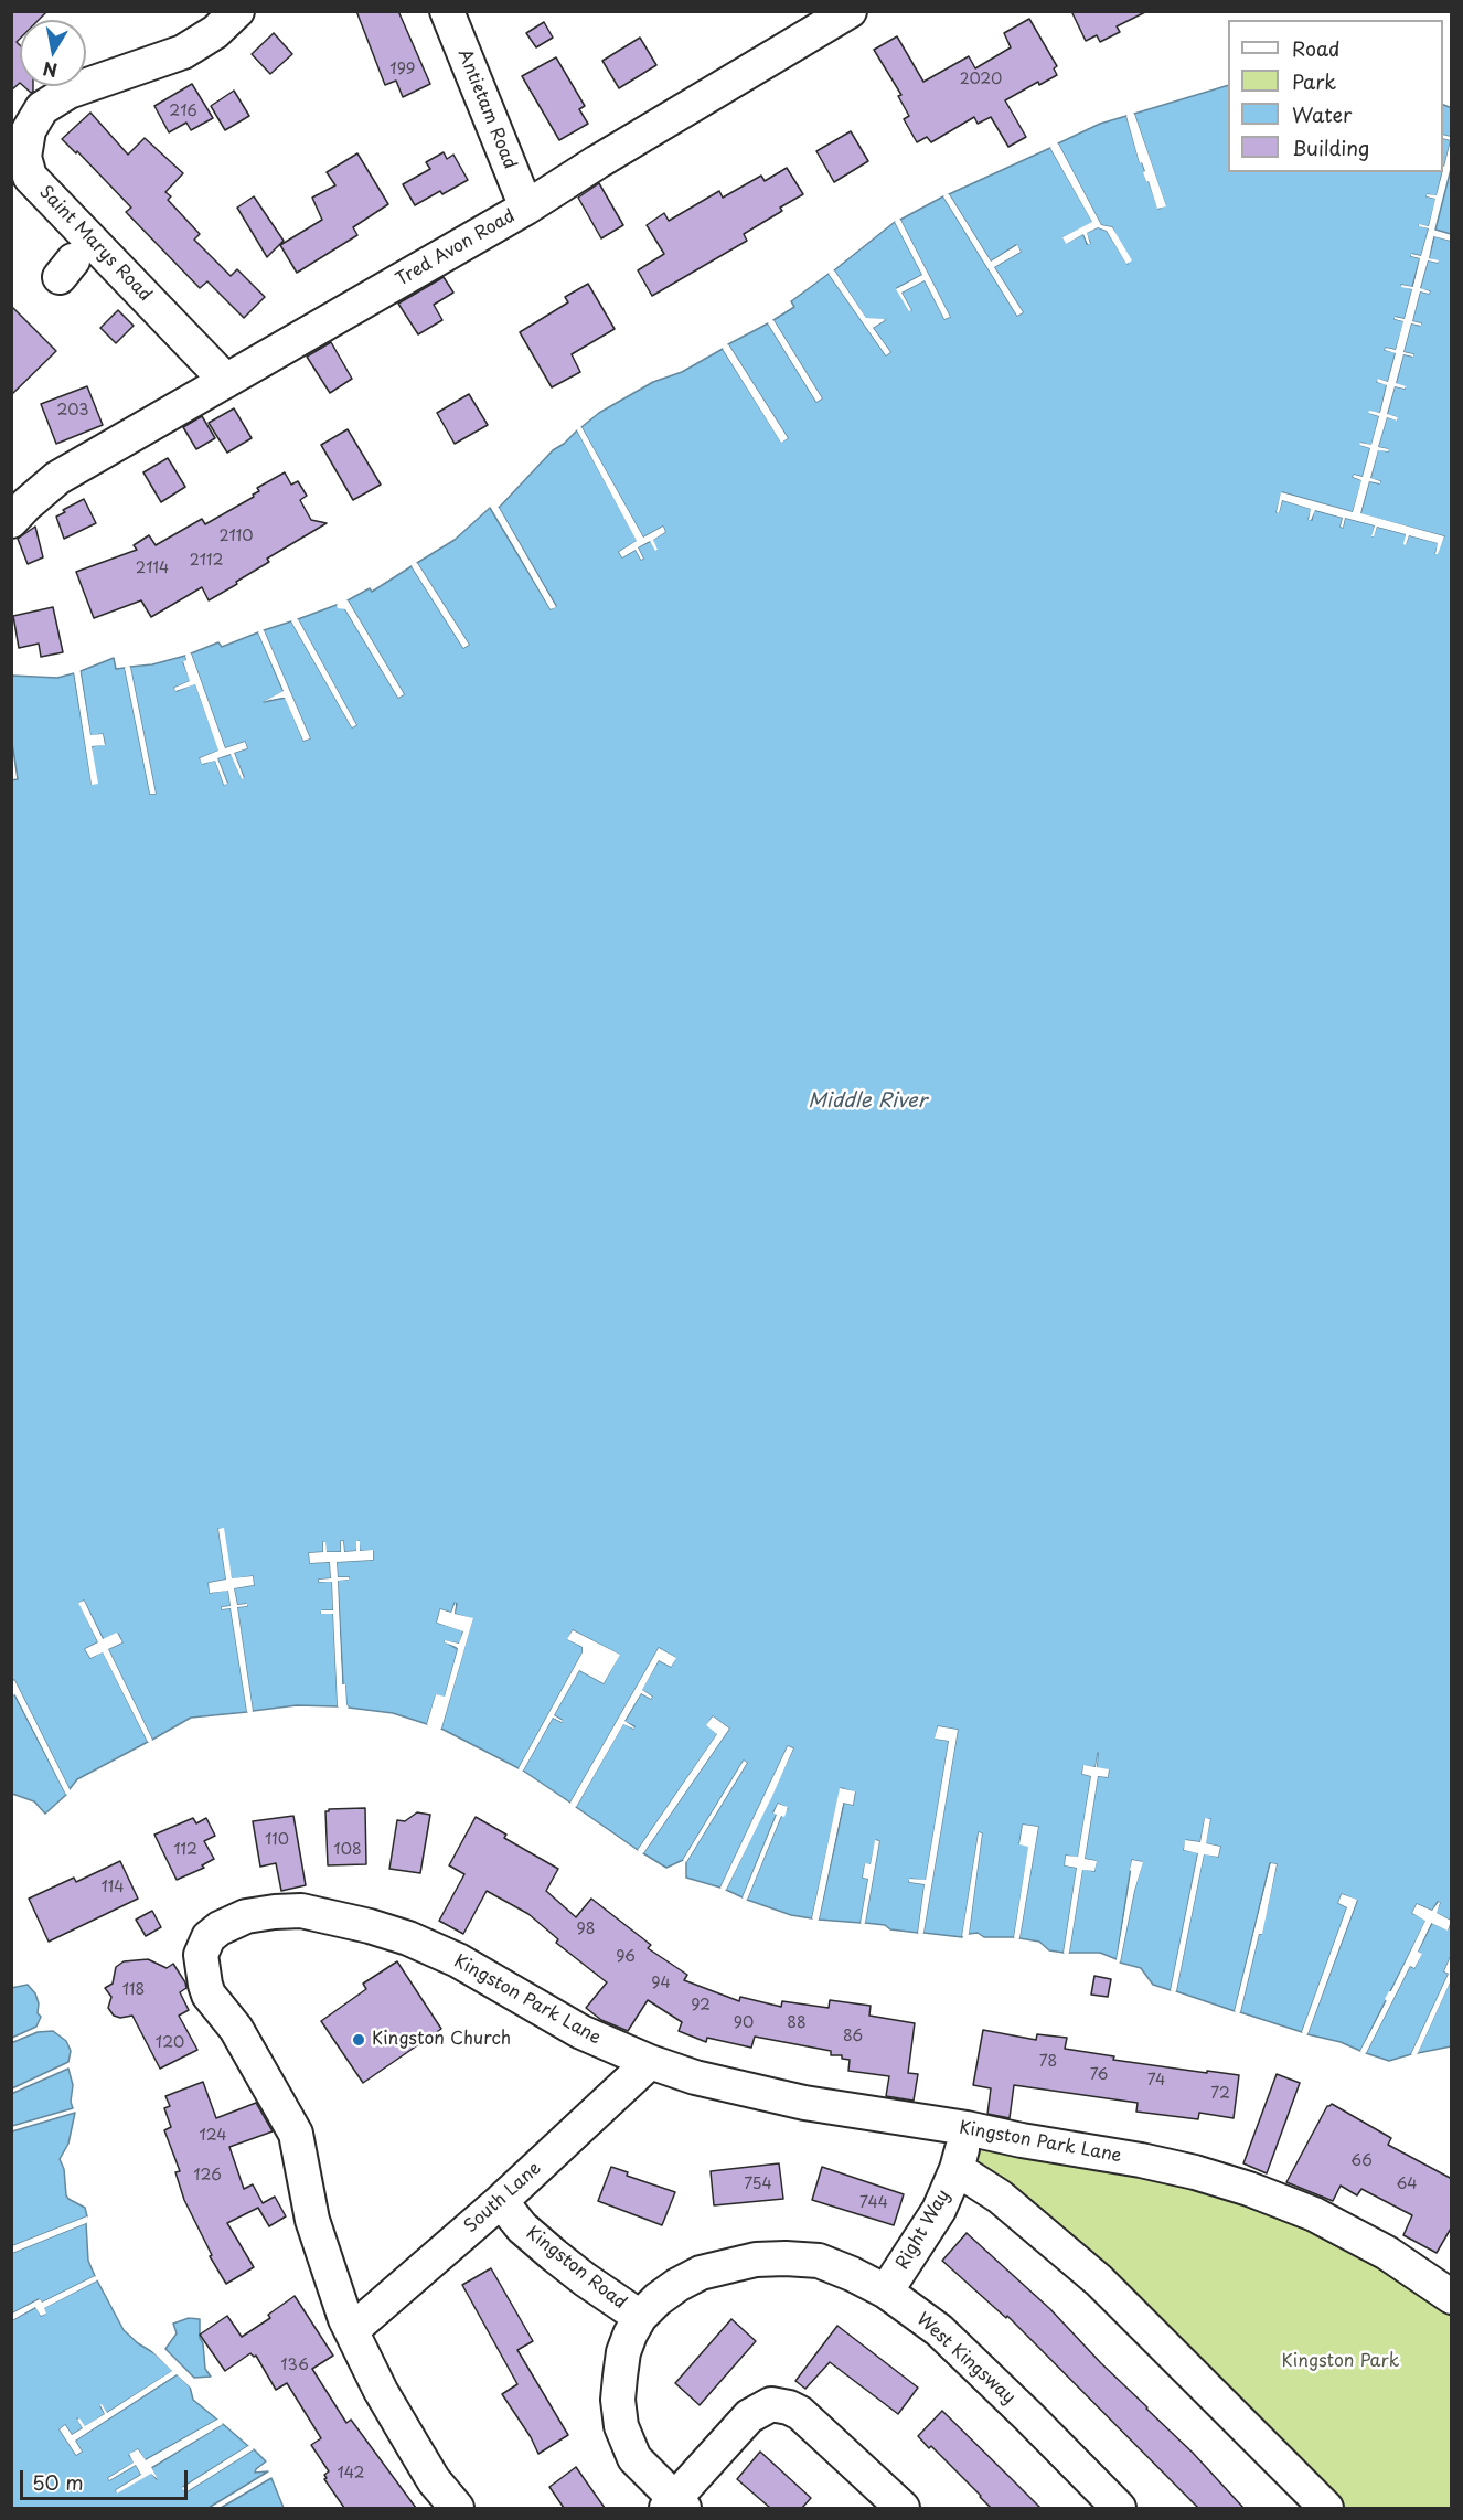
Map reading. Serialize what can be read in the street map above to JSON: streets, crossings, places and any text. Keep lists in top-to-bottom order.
{
  "streets": {
    "street": [
      "Antietam Road",
      "Saint Marys Road",
      "Tred Avon Road",
      "Kingston Park Lane",
      "South Lane",
      "Right Way",
      "Kingston Road",
      "West Kingsway"
    ]
  },
  "crossings": [
    ["Antietam Road", "Tred Avon Road"],
    ["Saint Marys Road", "Tred Avon Road"],
    ["Kingston Park Lane", "South Lane"],
    ["Kingston Park Lane", "Right Way"],
    ["South Lane", "Kingston Road"],
    ["Right Way", "West Kingsway"],
    ["Kingston Road", "West Kingsway"]
  ],
  "water": ["Middle River"],
  "parks": ["Kingston Park"],
  "places": ["Kingston Church"],
  "house_numbers": [
    "199",
    "2020",
    "216",
    "203",
    "2110",
    "2112",
    "2114",
    "110",
    "112",
    "108",
    "114",
    "98",
    "96",
    "94",
    "118",
    "92",
    "90",
    "88",
    "86",
    "120",
    "78",
    "76",
    "74",
    "72",
    "124",
    "66",
    "126",
    "754",
    "64",
    "744",
    "136",
    "142"
  ],
  "legend": [
    "Road",
    "Park",
    "Water",
    "Building"
  ],
  "scale_bar": "50 m",
  "north": "bottom"
}
